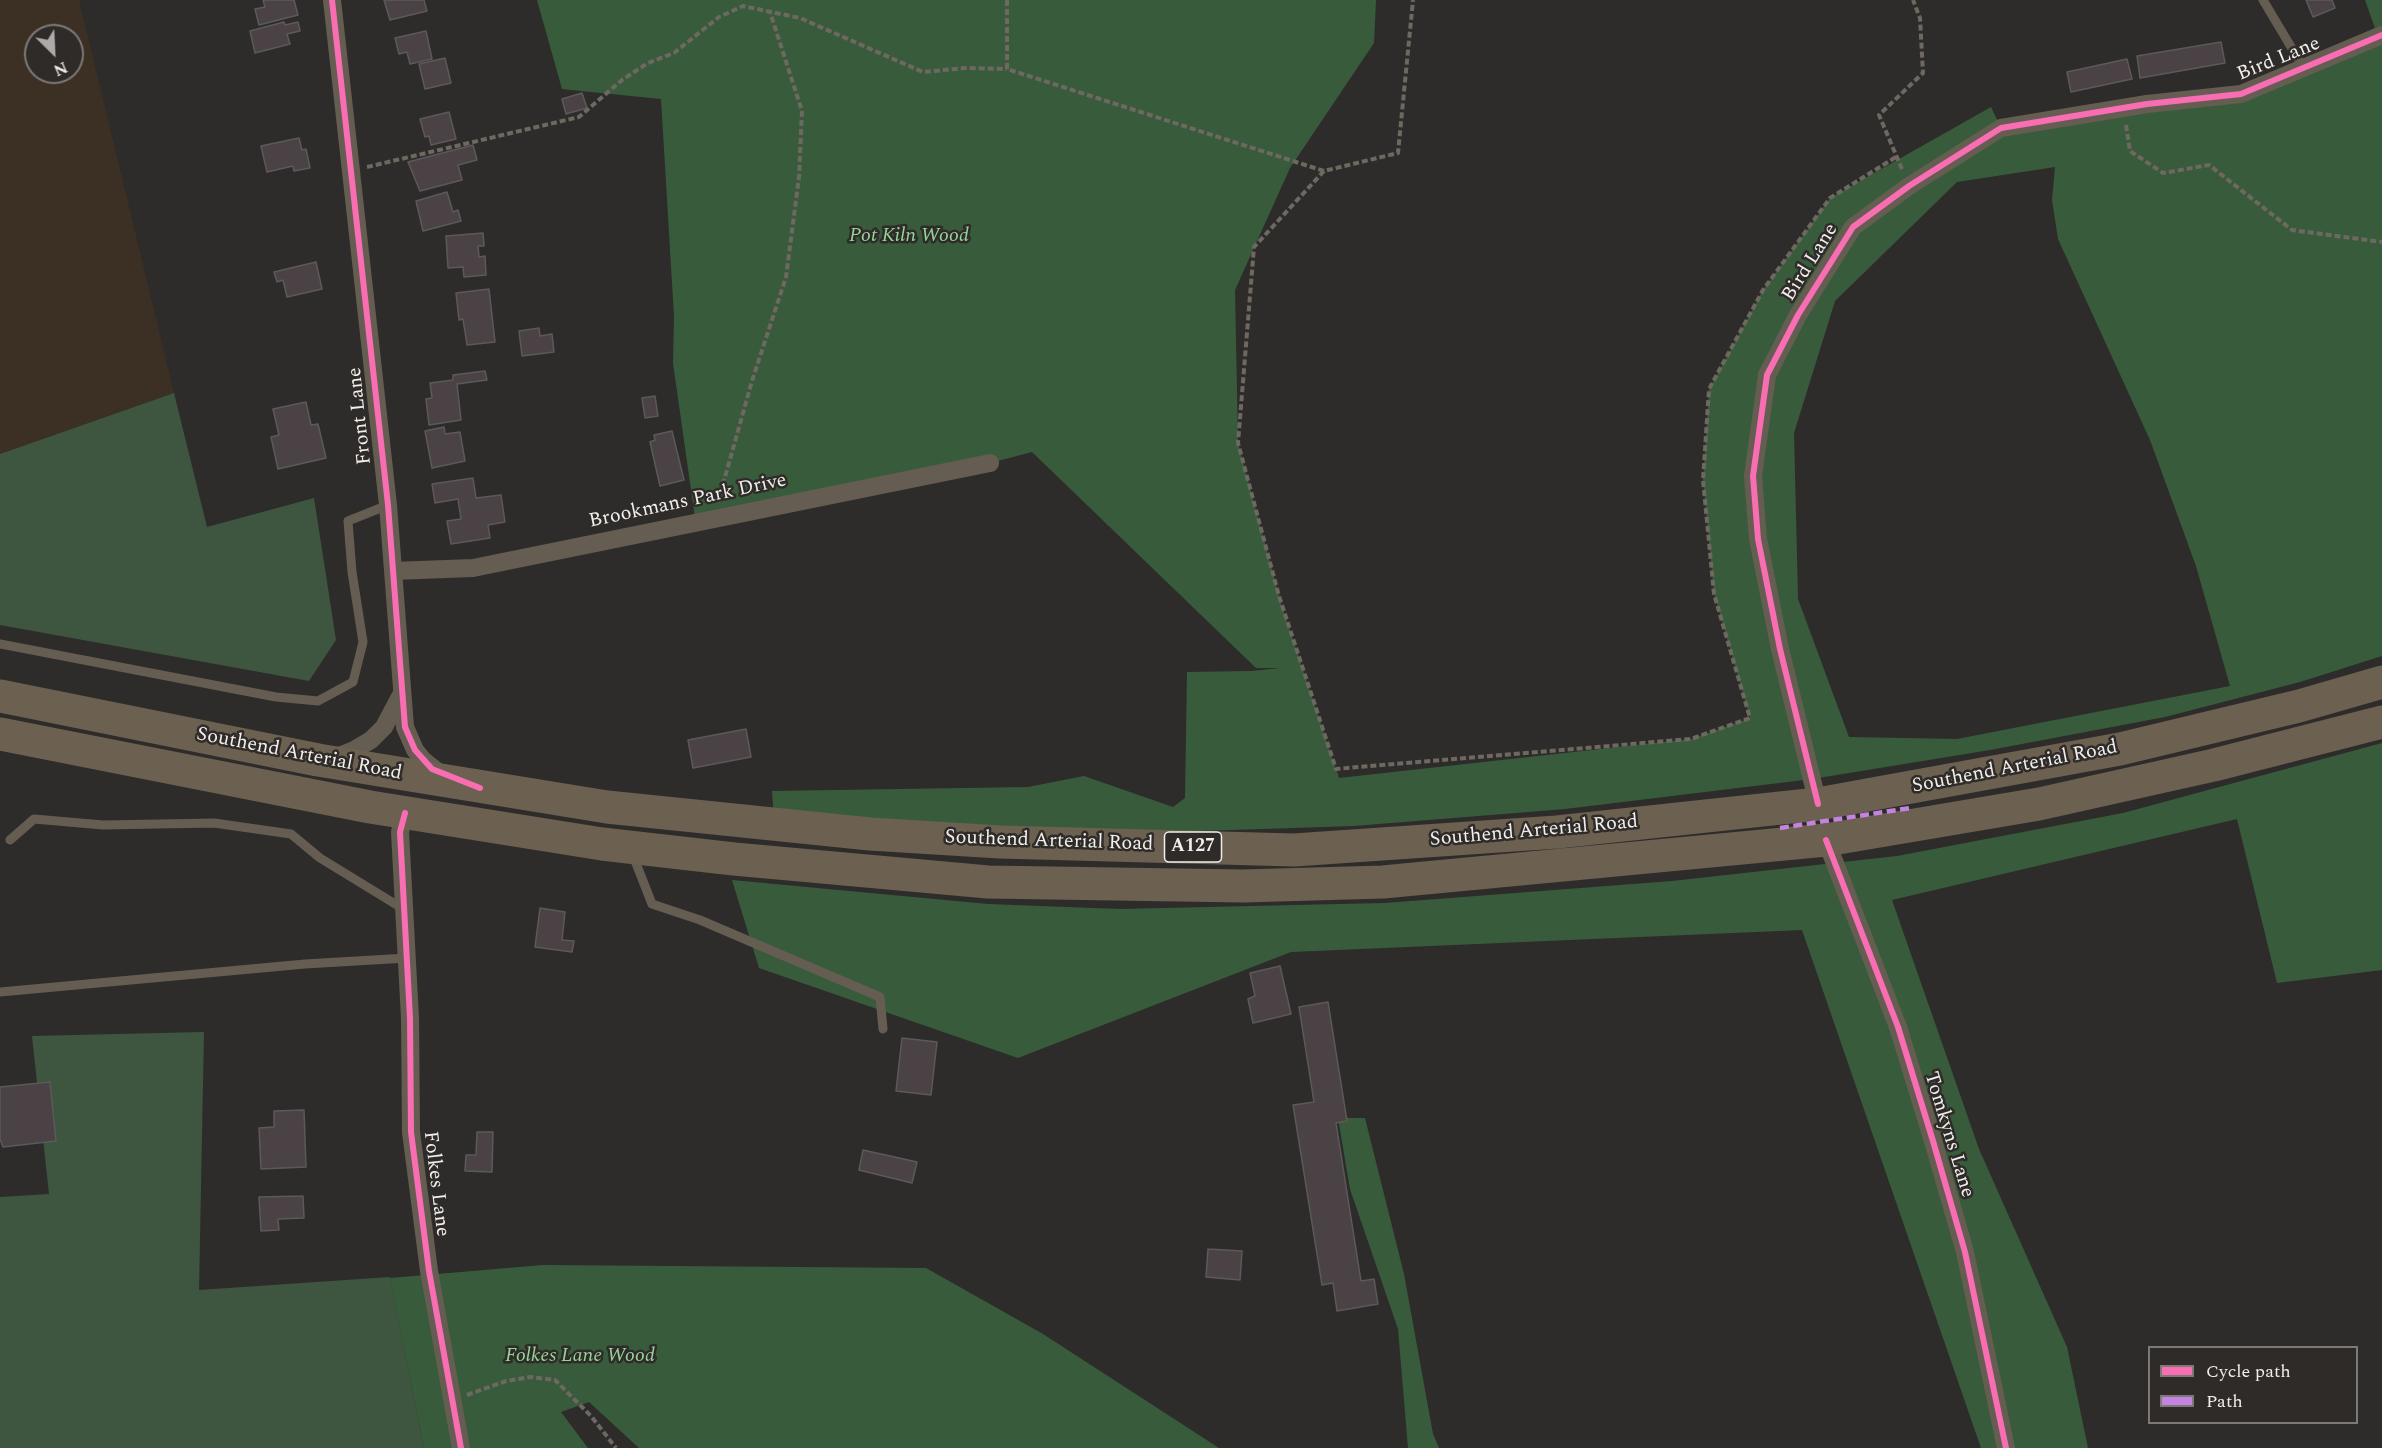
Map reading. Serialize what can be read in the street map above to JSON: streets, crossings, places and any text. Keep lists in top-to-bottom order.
{
  "streets": {
    "highway": ["Southend Arterial Road", "A127"],
    "street": [
      "Bird Lane",
      "Front Lane",
      "Brookmans Park Drive",
      "Tomkyns Lane",
      "Folkes Lane"
    ]
  },
  "crossings": [
    ["Bird Lane", "Southend Arterial Road"],
    ["Front Lane", "Brookmans Park Drive"],
    ["Front Lane", "Southend Arterial Road"],
    ["Southend Arterial Road", "Tomkyns Lane"],
    ["Southend Arterial Road", "Folkes Lane"]
  ],
  "parks": ["Pot Kiln Wood", "Folkes Lane Wood"],
  "legend": ["Cycle path", "Path"],
  "north": "bottom right"
}
